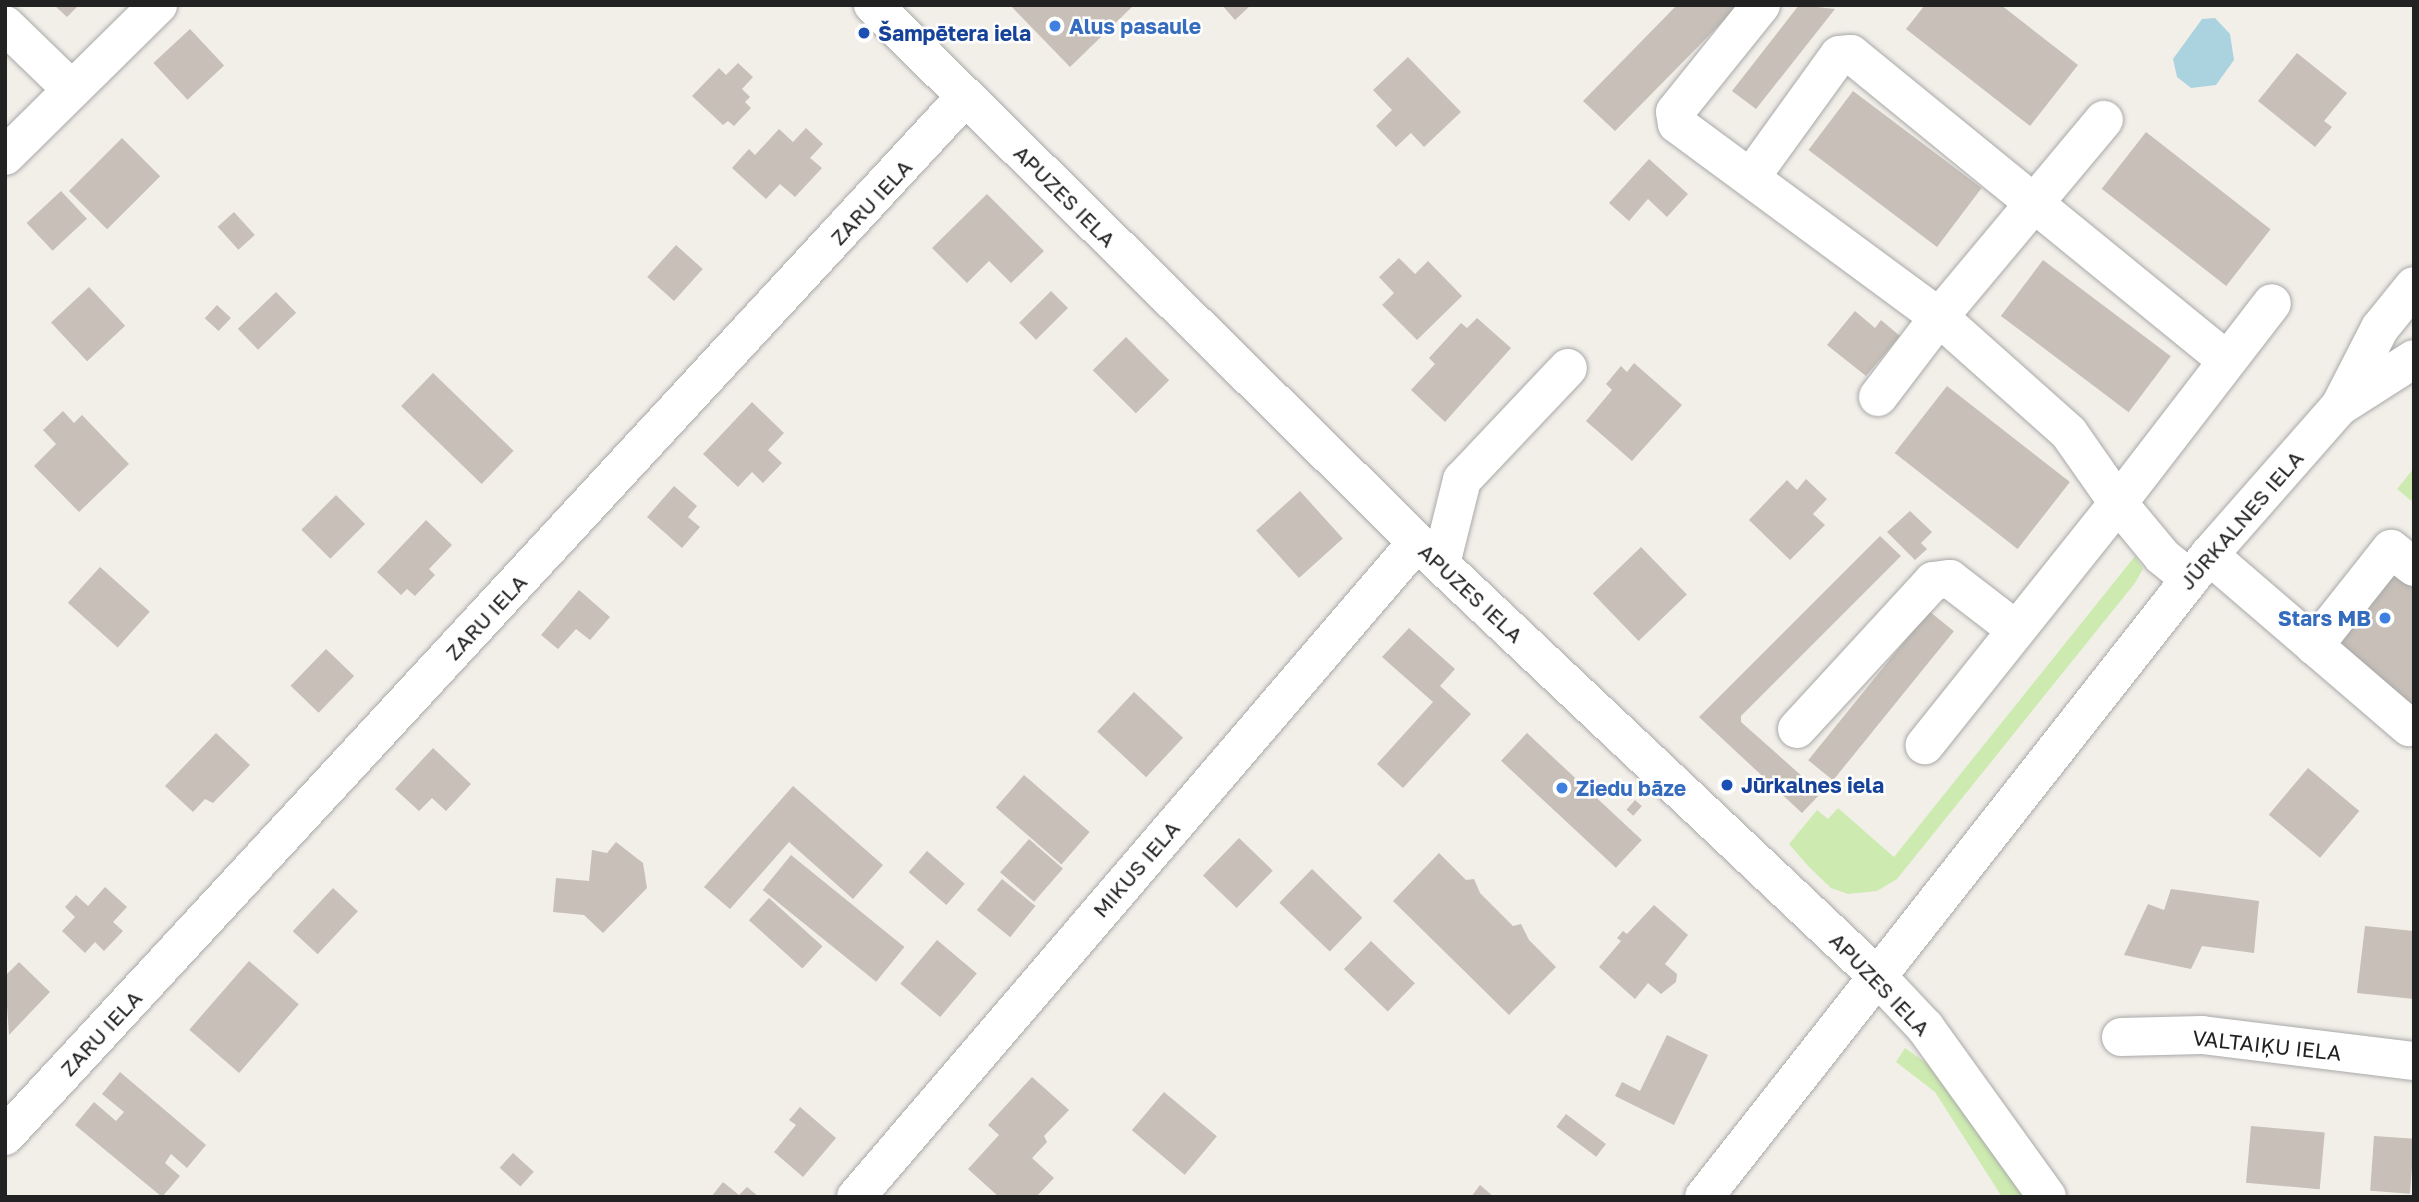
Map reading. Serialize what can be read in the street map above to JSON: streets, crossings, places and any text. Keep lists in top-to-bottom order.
{
  "streets": {
    "street": [
      "APUZES IELA",
      "ZARU IELA",
      "JŪRKALNES IELA",
      "MIKUS IELA",
      "VALTAIĶU IELA"
    ]
  },
  "crossings": [
    ["APUZES IELA", "ZARU IELA"],
    ["APUZES IELA", "JŪRKALNES IELA"],
    ["APUZES IELA", "MIKUS IELA"]
  ],
  "places": [
    "Alus pasaule",
    "Šampētera iela",
    "Stars MB",
    "Jūrkalnes iela",
    "Ziedu bāze"
  ]
}
